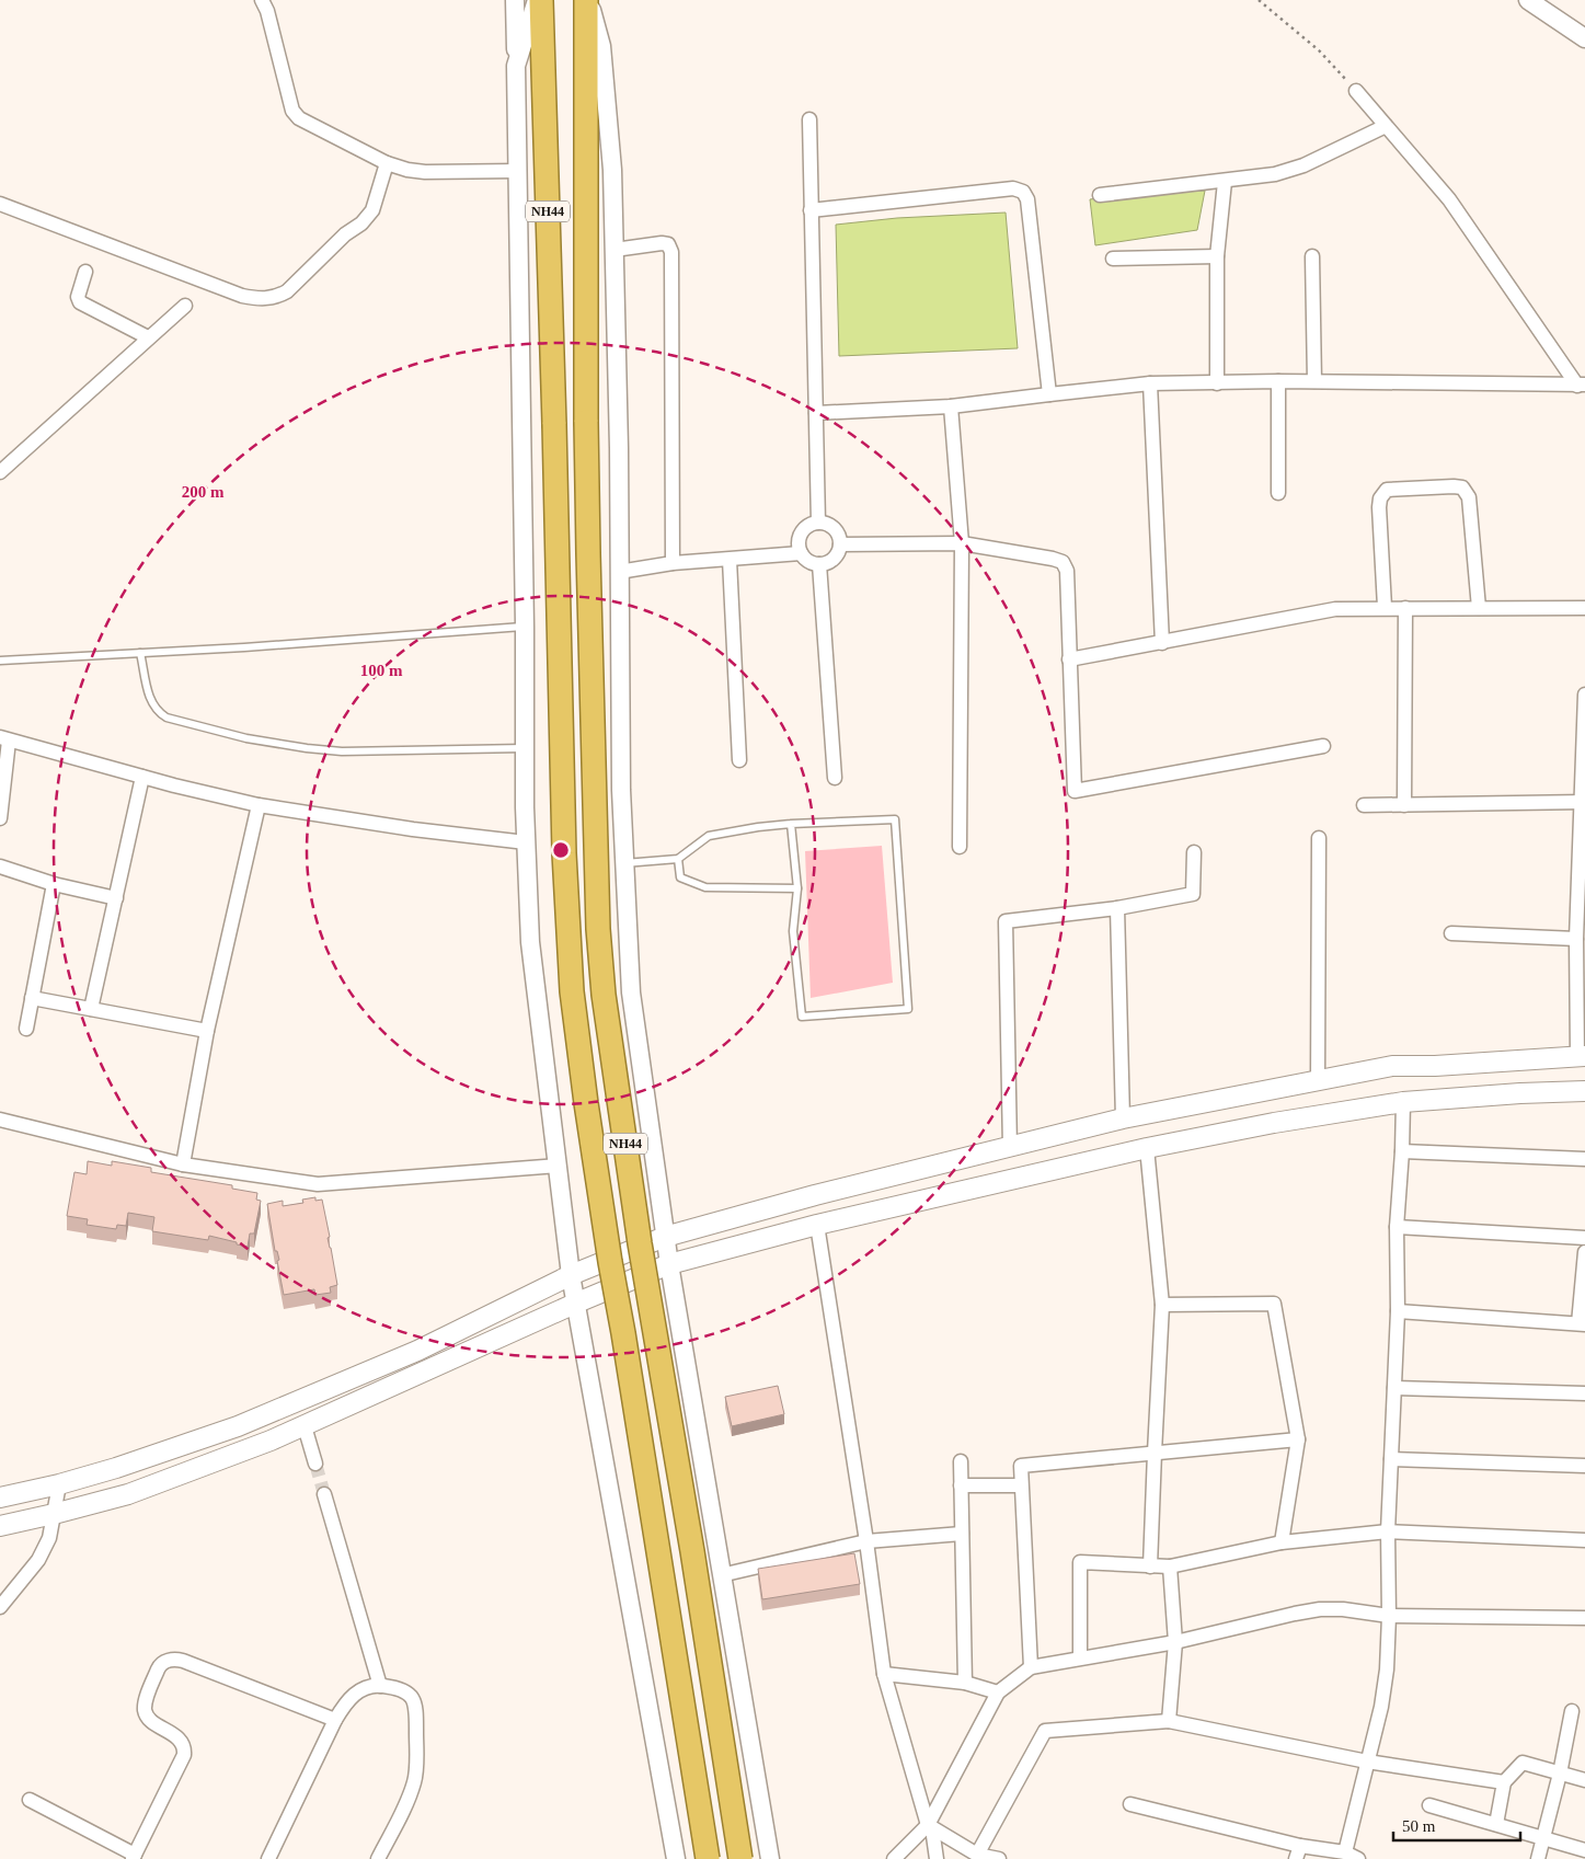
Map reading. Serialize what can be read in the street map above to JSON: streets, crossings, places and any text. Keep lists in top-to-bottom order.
{
  "streets": {
    "highway": ["NH44"]
  },
  "scale_bar": "50 m",
  "rings": ["200 m", "100 m"]
}
